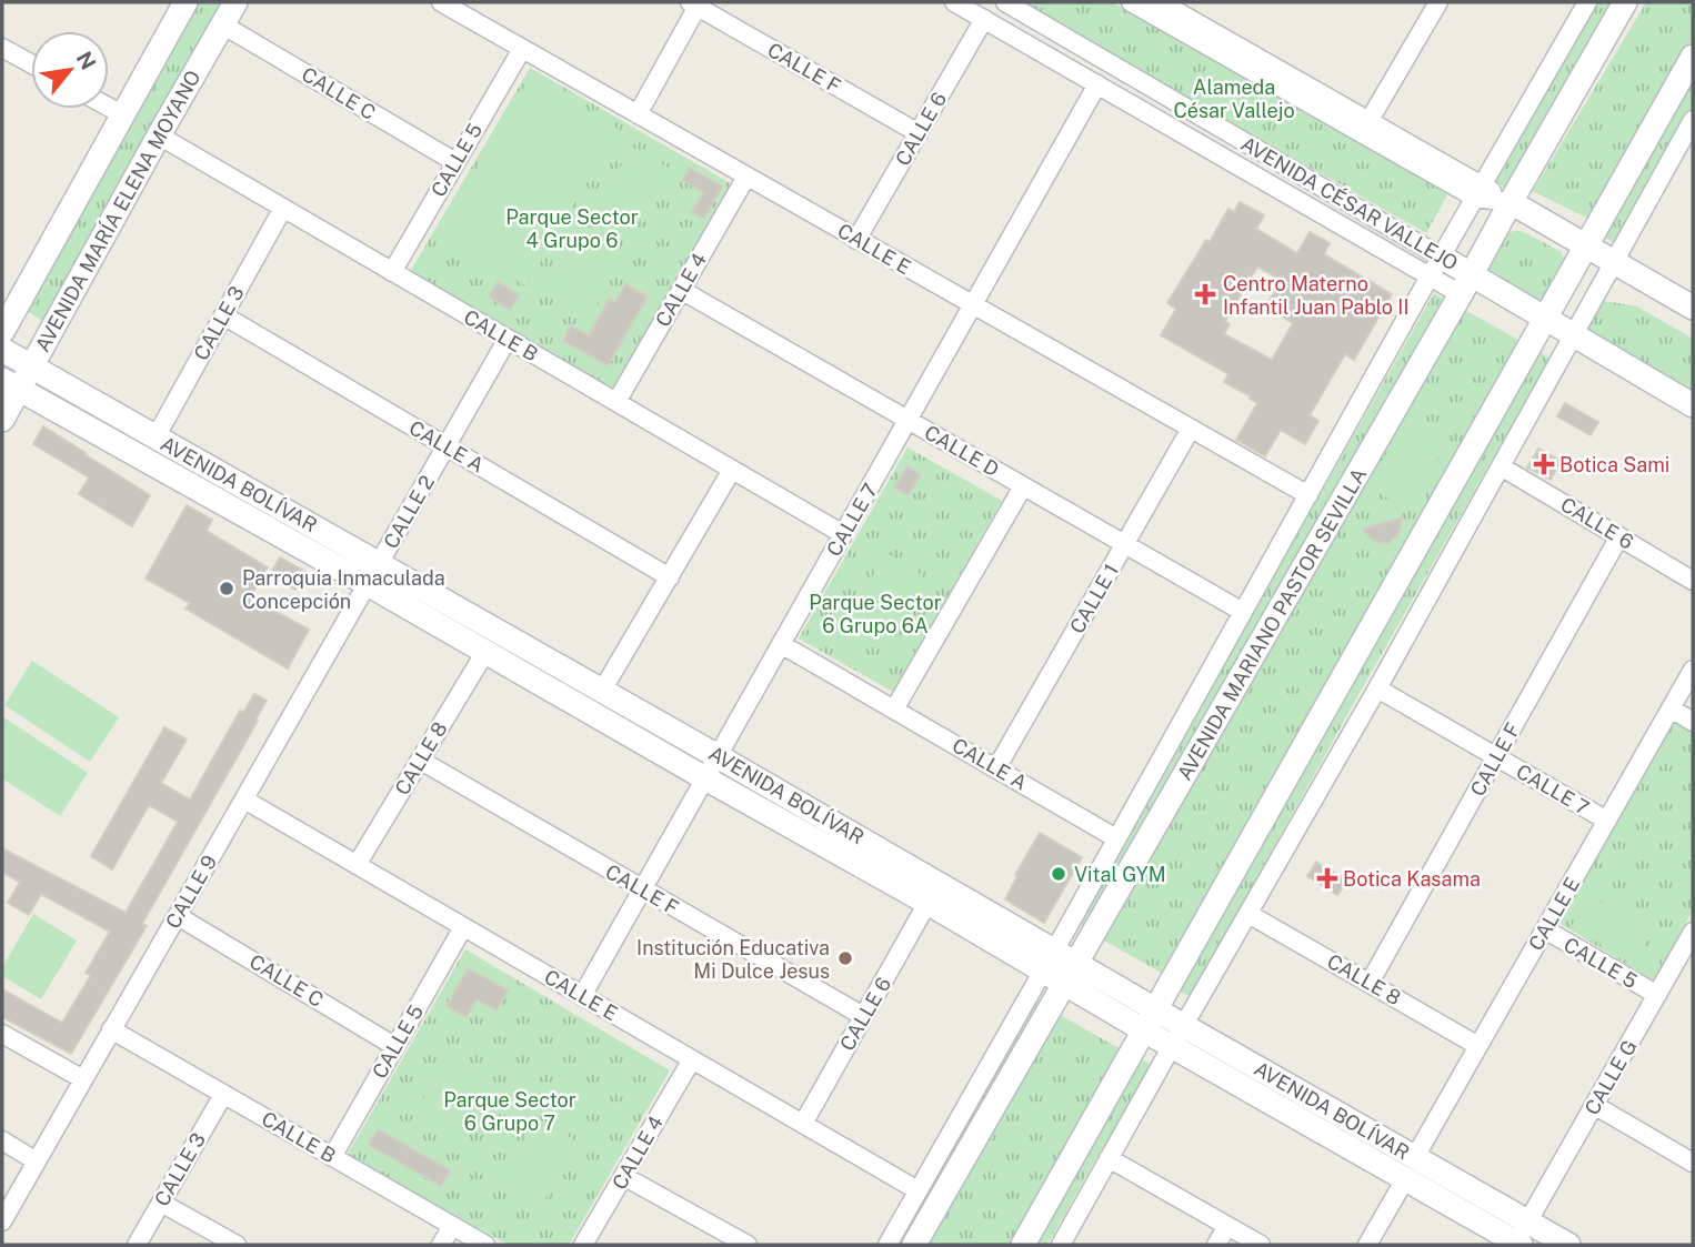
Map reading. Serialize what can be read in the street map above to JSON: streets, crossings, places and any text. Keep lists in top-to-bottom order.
{
  "streets": {
    "street": [
      "CALLE F",
      "CALLE C",
      "CALLE 6",
      "CALLE 5",
      "AVENIDA CÉSAR VALLEJO",
      "AVENIDA MARÍA ELENA MOYANO",
      "CALLE E",
      "CALLE 4",
      "CALLE 3",
      "CALLE B",
      "CALLE A",
      "CALLE D",
      "AVENIDA BOLÍVAR",
      "CALLE 2",
      "CALLE 7",
      "CALLE 1",
      "AVENIDA MARIANO PASTOR SEVILLA",
      "CALLE 8",
      "CALLE 9",
      "CALLE G"
    ]
  },
  "crossings": [
    ["CALLE F", "CALLE 6"],
    ["CALLE F", "CALLE 7"],
    ["CALLE F", "CALLE 8"],
    ["CALLE C", "CALLE 5"],
    ["CALLE C", "AVENIDA MARÍA ELENA MOYANO"],
    ["CALLE C", "CALLE 9"],
    ["CALLE 6", "AVENIDA CÉSAR VALLEJO"],
    ["CALLE 6", "CALLE E"],
    ["CALLE 6", "AVENIDA BOLÍVAR"],
    ["CALLE 5", "CALLE E"],
    ["CALLE 5", "CALLE B"],
    ["CALLE 5", "CALLE G"],
    ["AVENIDA CÉSAR VALLEJO", "CALLE 7"],
    ["AVENIDA CÉSAR VALLEJO", "AVENIDA MARIANO PASTOR SEVILLA"],
    ["AVENIDA MARÍA ELENA MOYANO", "CALLE B"],
    ["AVENIDA MARÍA ELENA MOYANO", "AVENIDA BOLÍVAR"],
    ["CALLE E", "CALLE 4"],
    ["CALLE E", "AVENIDA BOLÍVAR"],
    ["CALLE E", "CALLE 7"],
    ["CALLE E", "CALLE 1"],
    ["CALLE E", "AVENIDA MARIANO PASTOR SEVILLA"],
    ["CALLE E", "CALLE 8"],
    ["CALLE E", "CALLE 9"],
    ["CALLE 4", "CALLE B"],
    ["CALLE 4", "CALLE D"],
    ["CALLE 3", "CALLE B"],
    ["CALLE 3", "CALLE A"],
    ["CALLE 3", "AVENIDA BOLÍVAR"],
    ["CALLE B", "CALLE 2"],
    ["CALLE B", "CALLE 7"],
    ["CALLE B", "CALLE 9"],
    ["CALLE A", "CALLE 2"],
    ["CALLE A", "CALLE 7"],
    ["CALLE A", "CALLE 1"],
    ["CALLE A", "AVENIDA MARIANO PASTOR SEVILLA"],
    ["CALLE D", "CALLE 7"],
    ["CALLE D", "CALLE 1"],
    ["CALLE D", "AVENIDA MARIANO PASTOR SEVILLA"],
    ["AVENIDA BOLÍVAR", "CALLE 2"],
    ["AVENIDA BOLÍVAR", "CALLE 7"],
    ["AVENIDA BOLÍVAR", "AVENIDA MARIANO PASTOR SEVILLA"],
    ["AVENIDA BOLÍVAR", "CALLE 8"],
    ["AVENIDA BOLÍVAR", "CALLE 9"],
    ["AVENIDA BOLÍVAR", "CALLE G"],
    ["CALLE 2", "CALLE 9"]
  ],
  "parks": [
    "Alameda César Vallejo",
    "Parque Sector 4 Grupo 6",
    "Parque Sector 6 Grupo 6A",
    "Parque Sector 6 Grupo 7"
  ],
  "places": {
    "health": ["Centro Materno Infantil Juan Pablo II", "Botica Sami", "Botica Kasama"],
    "other": ["Parroquia Inmaculada Concepción", "Vital GYM", "Institución Educativa Mi Dulce Jesus"]
  },
  "north": "top right"
}
